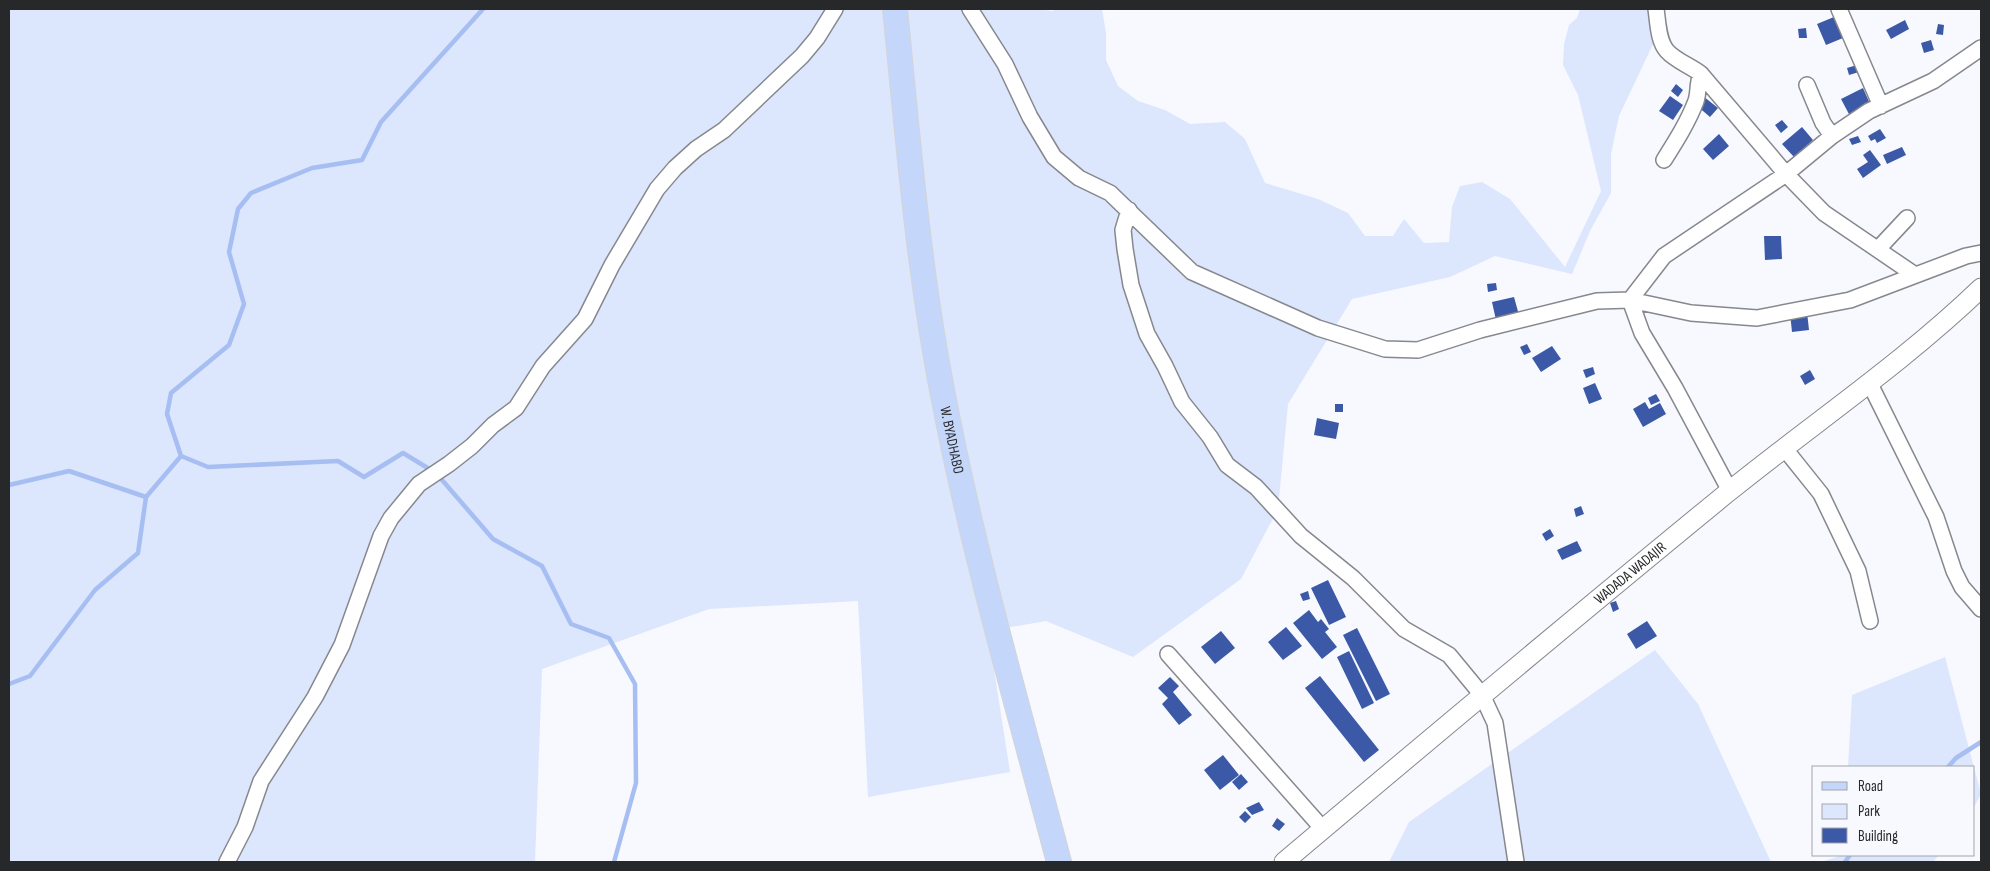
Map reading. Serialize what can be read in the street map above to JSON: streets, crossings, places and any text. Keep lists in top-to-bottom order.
{
  "streets": {
    "main road": ["W. BYADHABO"],
    "street": ["WADADA WADAJIR"]
  },
  "legend": ["Road", "Park", "Building"]
}
